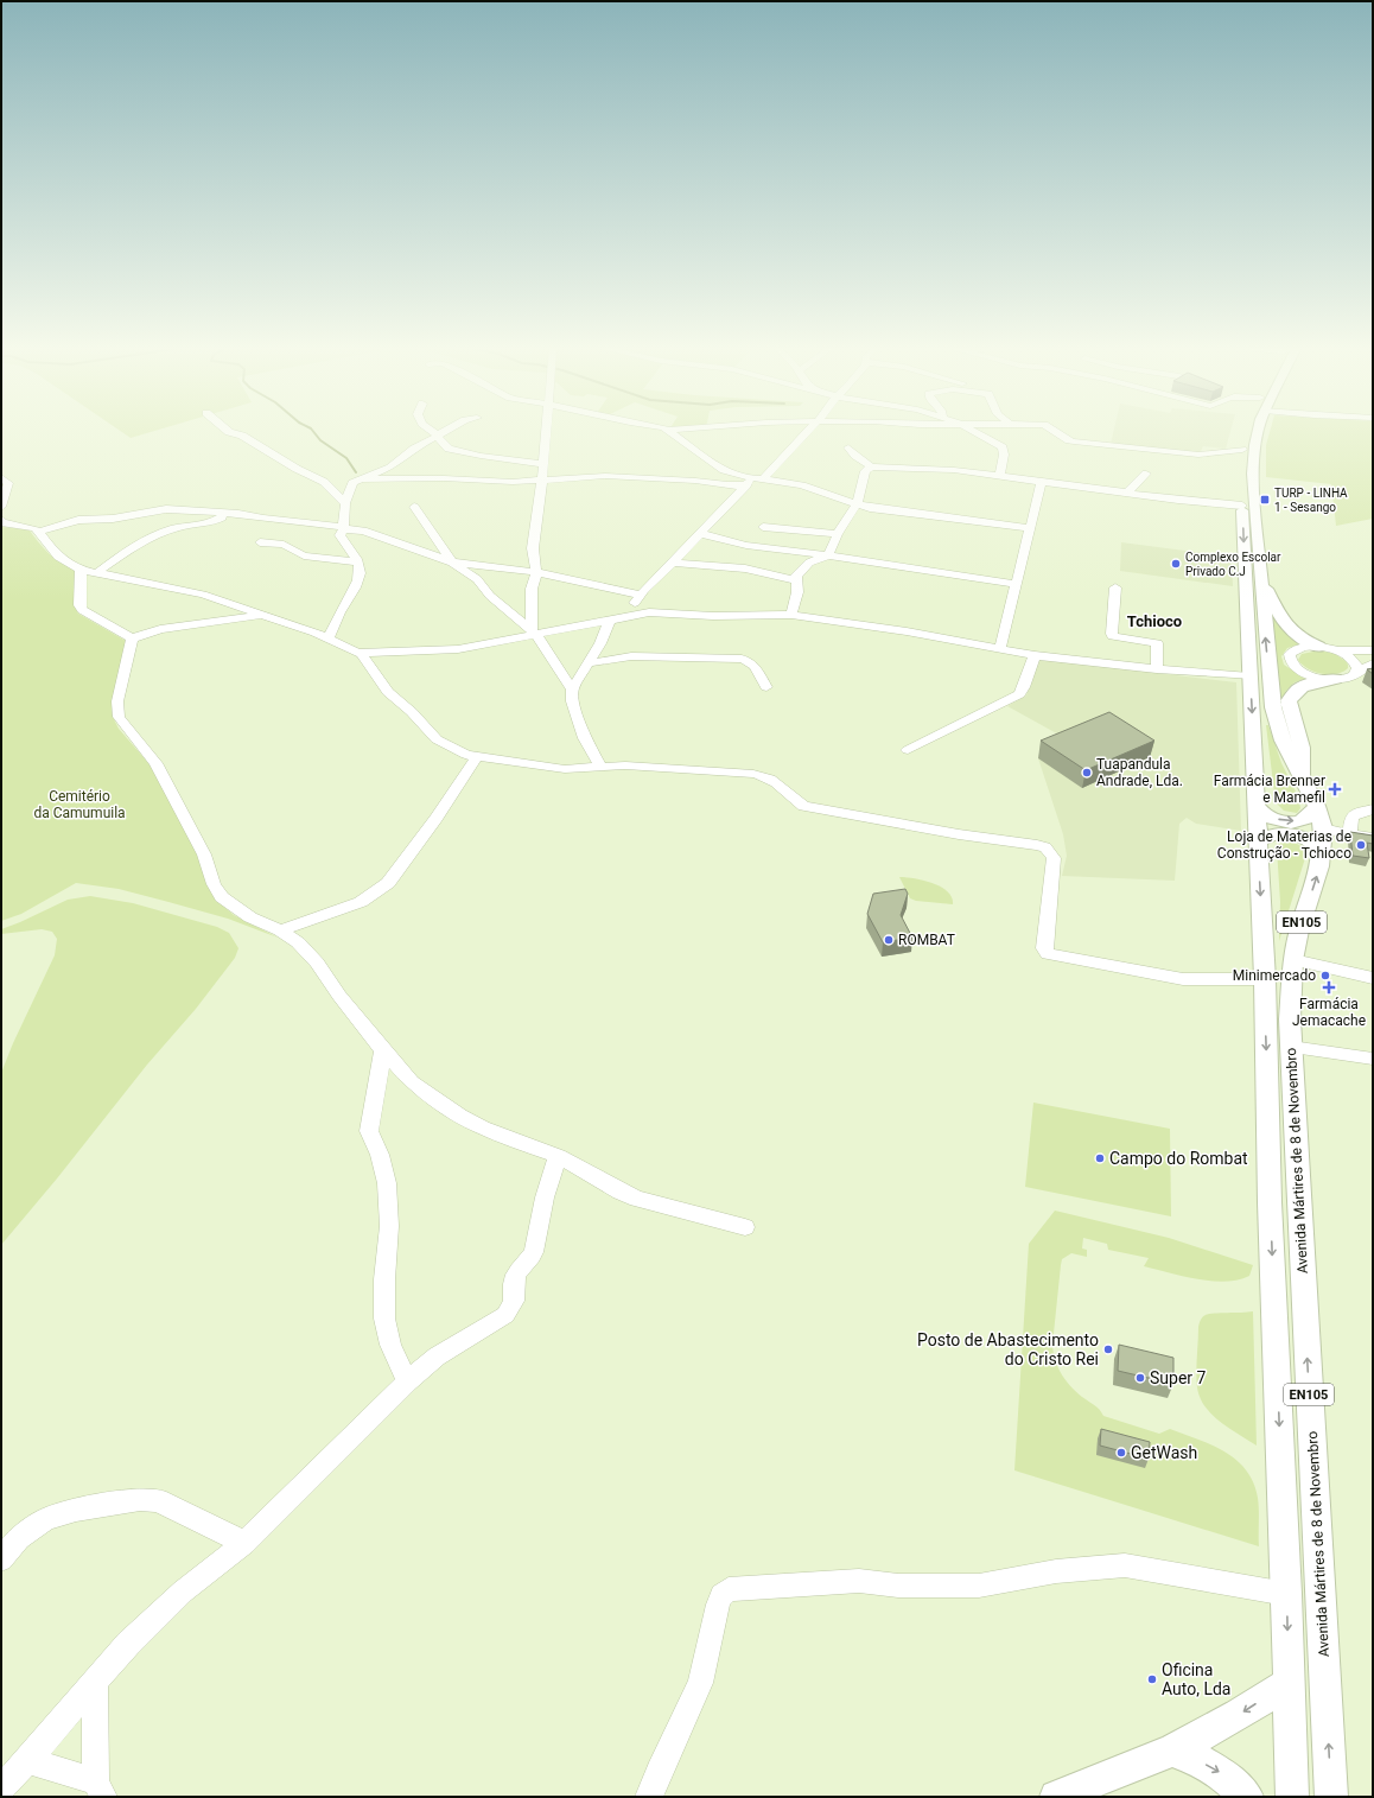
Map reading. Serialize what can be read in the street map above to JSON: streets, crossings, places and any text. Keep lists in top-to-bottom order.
{
  "streets": {
    "main road": ["EN105", "Avenida Mártires de 8 de Novembro"]
  },
  "districts": ["Tchioco"],
  "parks": ["Cemitério da Camumuila"],
  "places": {
    "transit": ["TURP - LINHA 1 - Sesango"],
    "other": [
      "Complexo Escolar Privado C.J",
      "Tuapandula Andrade, Lda.",
      "Loja de Materias de Construção - Tchioco",
      "ROMBAT",
      "Minimercado",
      "Campo do Rombat",
      "Posto de Abastecimento do Cristo Rei",
      "Super 7",
      "GetWash",
      "Oficina Auto, Lda"
    ],
    "health": ["Farmácia Brenner e Mamefil", "Farmácia Jemacache"]
  }
}
